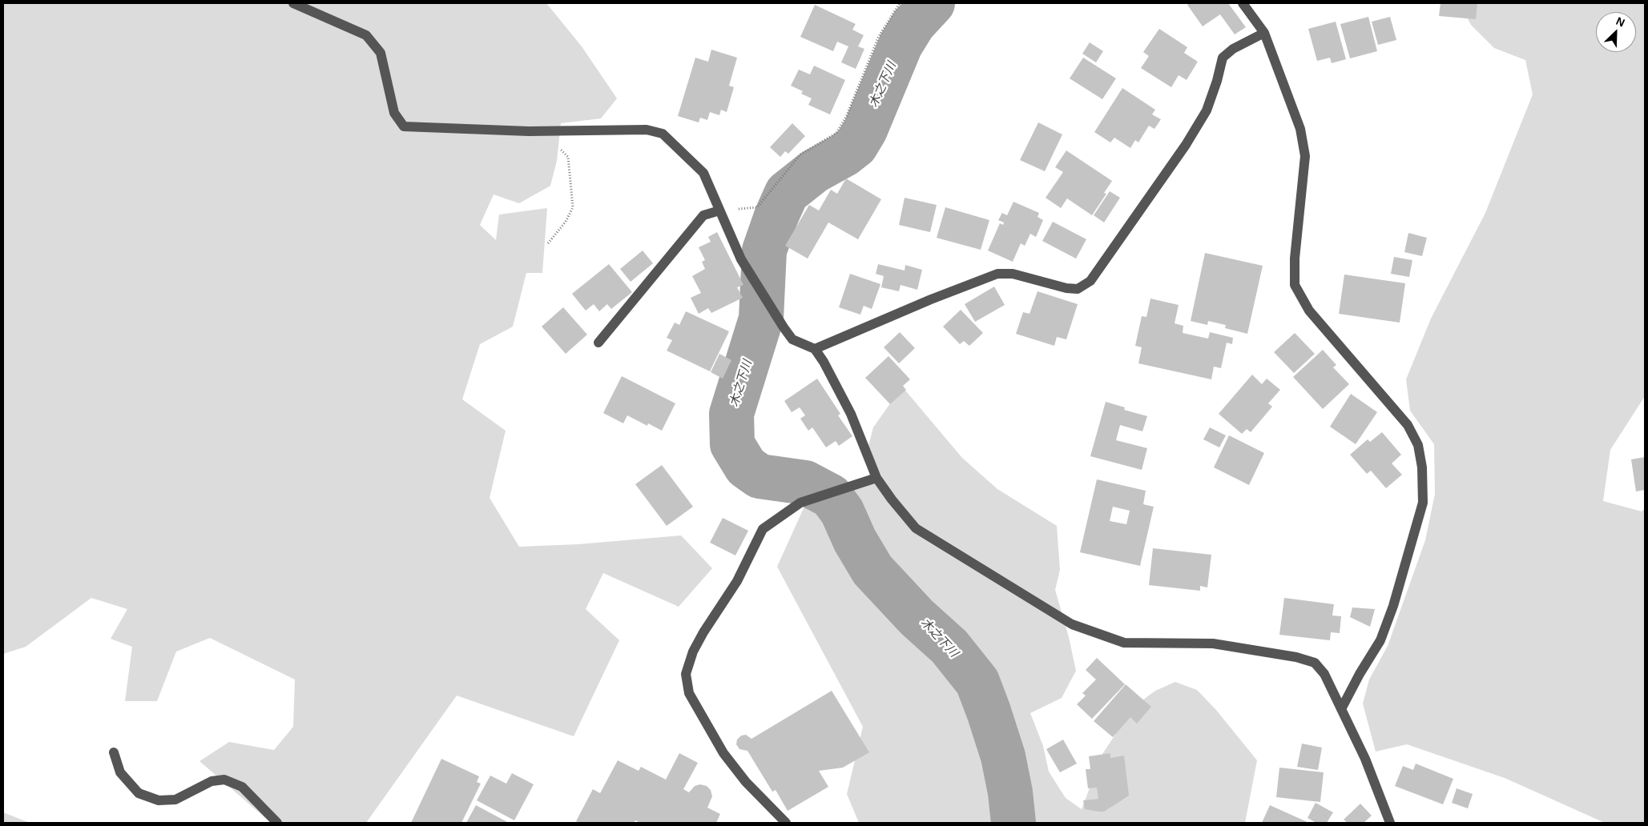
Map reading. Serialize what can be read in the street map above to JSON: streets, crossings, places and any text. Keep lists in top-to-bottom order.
{
  "water": ["木之下川"],
  "north": "top right"
}
